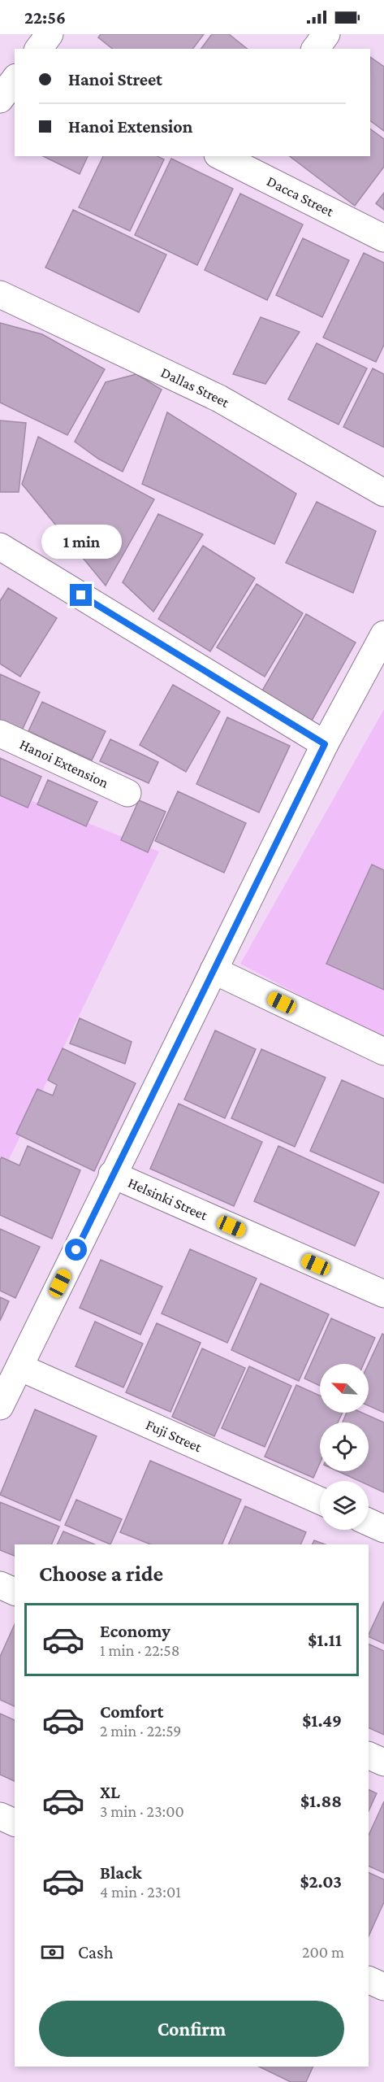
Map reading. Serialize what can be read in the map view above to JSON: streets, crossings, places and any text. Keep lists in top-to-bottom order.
{
  "streets": {
    "street": [
      "Dacca Street",
      "Dallas Street",
      "Hanoi Extension",
      "Helsinki Street",
      "Fuji Street"
    ]
  },
  "north": "top left",
  "page": {
    "status": "22:56",
    "banner": ["Hanoi Street", "Hanoi Extension"],
    "bubble": "1 min",
    "heading": "Choose a ride",
    "list": [
      {
        "name": "Economy",
        "note": "1 min · 22:58",
        "value": "$1.11"
      },
      {
        "name": "Comfort",
        "note": "2 min · 22:59",
        "value": "$1.49"
      },
      {
        "name": "XL",
        "note": "3 min · 23:00",
        "value": "$1.88"
      },
      {
        "name": "Black",
        "note": "4 min · 23:01",
        "value": "$2.03"
      }
    ],
    "pay": ["Cash", "200 m"],
    "buttons": "Confirm"
  }
}
